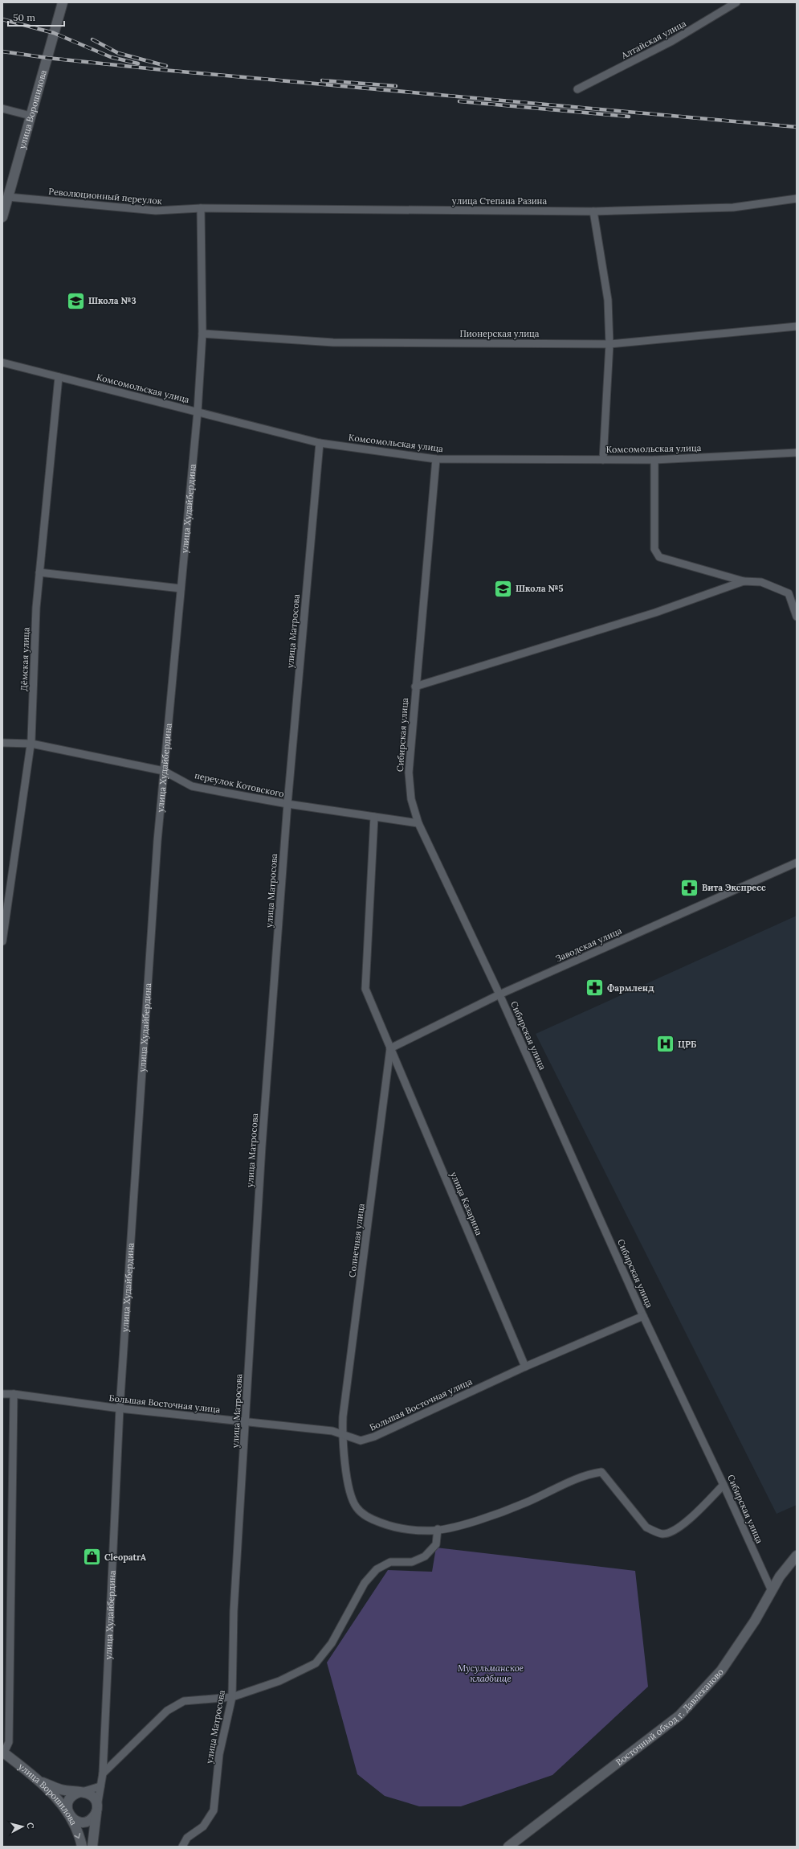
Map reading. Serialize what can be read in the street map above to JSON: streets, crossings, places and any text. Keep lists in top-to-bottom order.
{
  "streets": {
    "street": [
      "Алтайская улица",
      "улица Ворошилова",
      "Революционный переулок",
      "улица Степана Разина",
      "Пионерская улица",
      "Комсомольская улица",
      "улица Худайбердина",
      "улица Матросова",
      "Дёмская улица",
      "Сибирская улица",
      "переулок Котовского",
      "Заводская улица",
      "улица Казарина",
      "Солнечная улица",
      "Большая Восточная улица",
      "Восточный обход г. Давлеканово"
    ]
  },
  "crossings": [
    ["улица Ворошилова", "Революционный переулок"],
    ["улица Ворошилова", "улица Худайбердина"],
    ["Революционный переулок", "улица Степана Разина"],
    ["Революционный переулок", "улица Худайбердина"],
    ["улица Степана Разина", "улица Худайбердина"],
    ["Пионерская улица", "улица Худайбердина"],
    ["Комсомольская улица", "улица Худайбердина"],
    ["Комсомольская улица", "улица Матросова"],
    ["Комсомольская улица", "Дёмская улица"],
    ["Комсомольская улица", "Сибирская улица"],
    ["улица Худайбердина", "переулок Котовского"],
    ["улица Худайбердина", "Большая Восточная улица"],
    ["улица Матросова", "переулок Котовского"],
    ["улица Матросова", "Большая Восточная улица"],
    ["Дёмская улица", "переулок Котовского"],
    ["Сибирская улица", "переулок Котовского"],
    ["Сибирская улица", "Заводская улица"],
    ["Сибирская улица", "Солнечная улица"],
    ["Сибирская улица", "Большая Восточная улица"],
    ["Сибирская улица", "Восточный обход г. Давлеканово"],
    ["переулок Котовского", "улица Казарина"],
    ["Заводская улица", "улица Казарина"],
    ["Заводская улица", "Солнечная улица"],
    ["улица Казарина", "Солнечная улица"],
    ["улица Казарина", "Большая Восточная улица"],
    ["Солнечная улица", "Большая Восточная улица"]
  ],
  "parks": ["Мусульманское кладбище"],
  "places": {
    "school or university": ["Школа №3", "Школа №5"],
    "pharmacy": ["Вита Экспресс", "Фармленд"],
    "hospital": ["ЦРБ"],
    "shop": ["CleopatrA"]
  },
  "scale_bar": "50 m",
  "north": "right"
}
